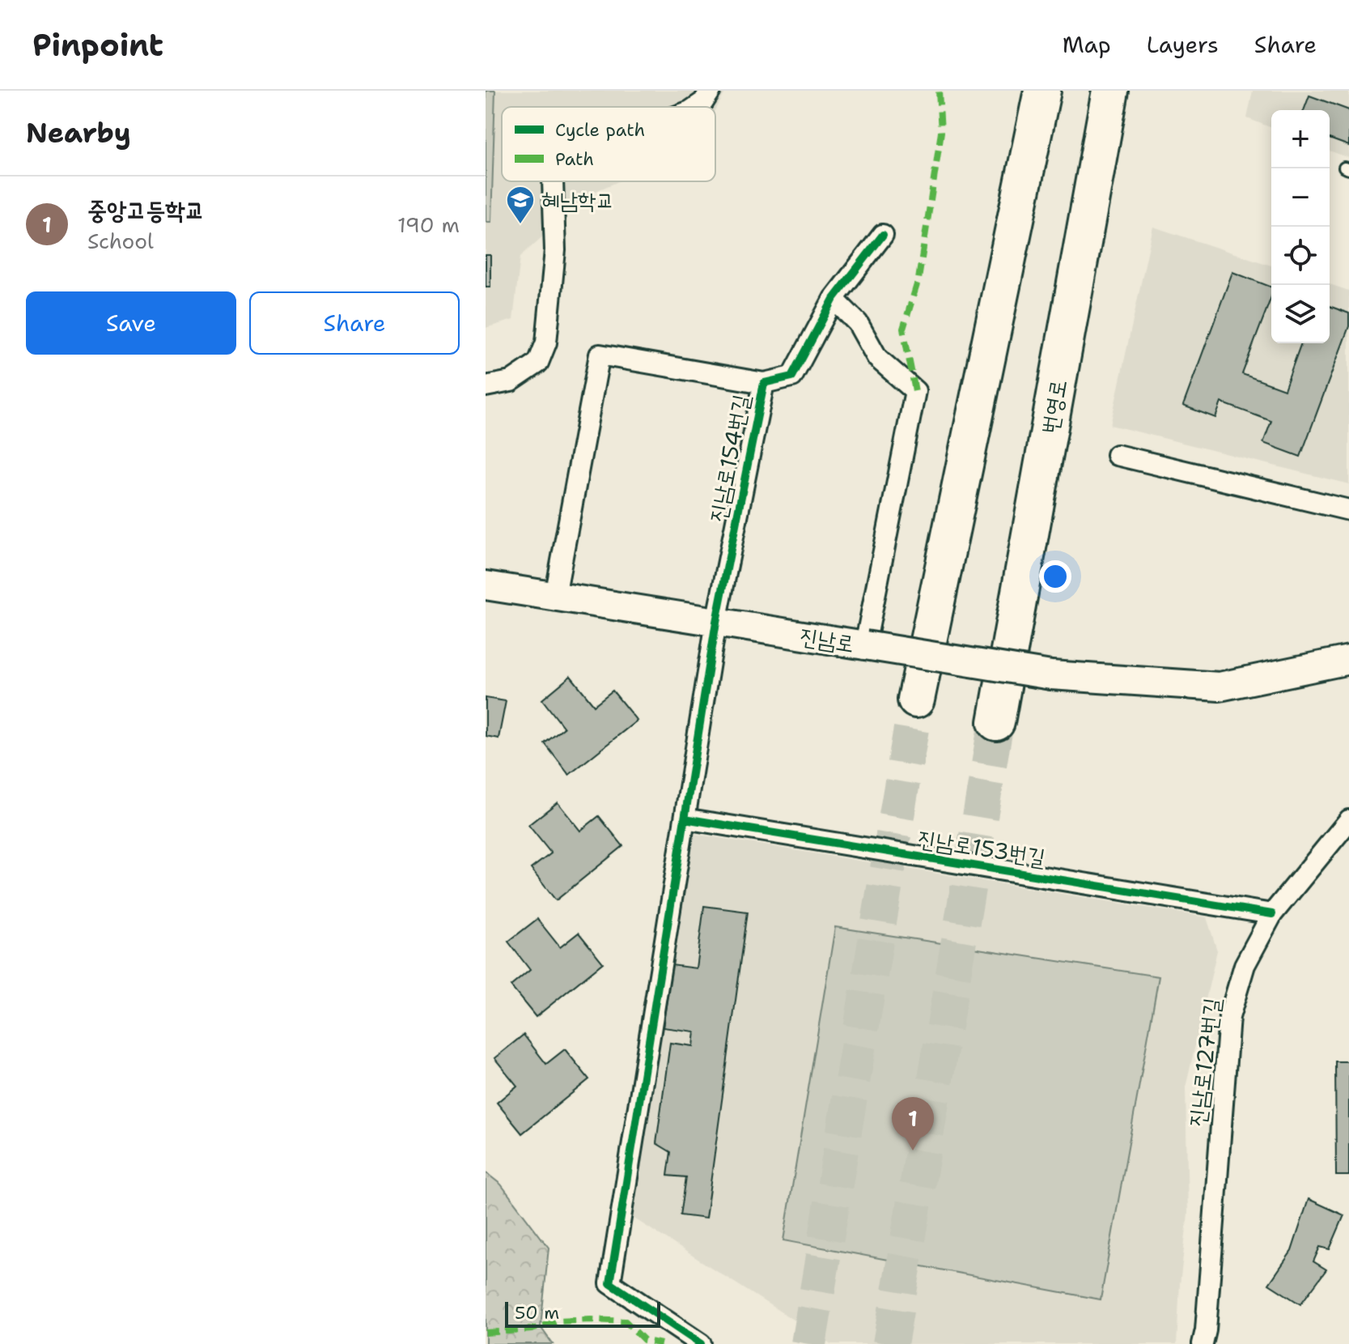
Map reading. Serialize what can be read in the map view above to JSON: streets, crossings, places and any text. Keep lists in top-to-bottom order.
{
  "streets": {
    "highway": ["번영로"],
    "main road": ["진남로"],
    "street": ["진남로154번길", "진남로153번길", "진남로127번길"]
  },
  "crossings": [
    ["진남로154번길", "진남로"],
    ["진남로153번길", "진남로127번길"]
  ],
  "places": {
    "school or university": ["혜남학교"]
  },
  "legend": ["Cycle path", "Path"],
  "scale_bar": "50 m",
  "page": {
    "header": "Pinpoint",
    "nav": ["Map", "Layers", "Share"],
    "heading": "Nearby",
    "map_buttons": ["+", "−"],
    "list": [
      {
        "mark": "1",
        "name": "중앙고등학교",
        "note": "School",
        "value": "190 m"
      }
    ],
    "buttons": ["Save", "Share"],
    "pins": "1",
    "scale": "50 m"
  }
}
